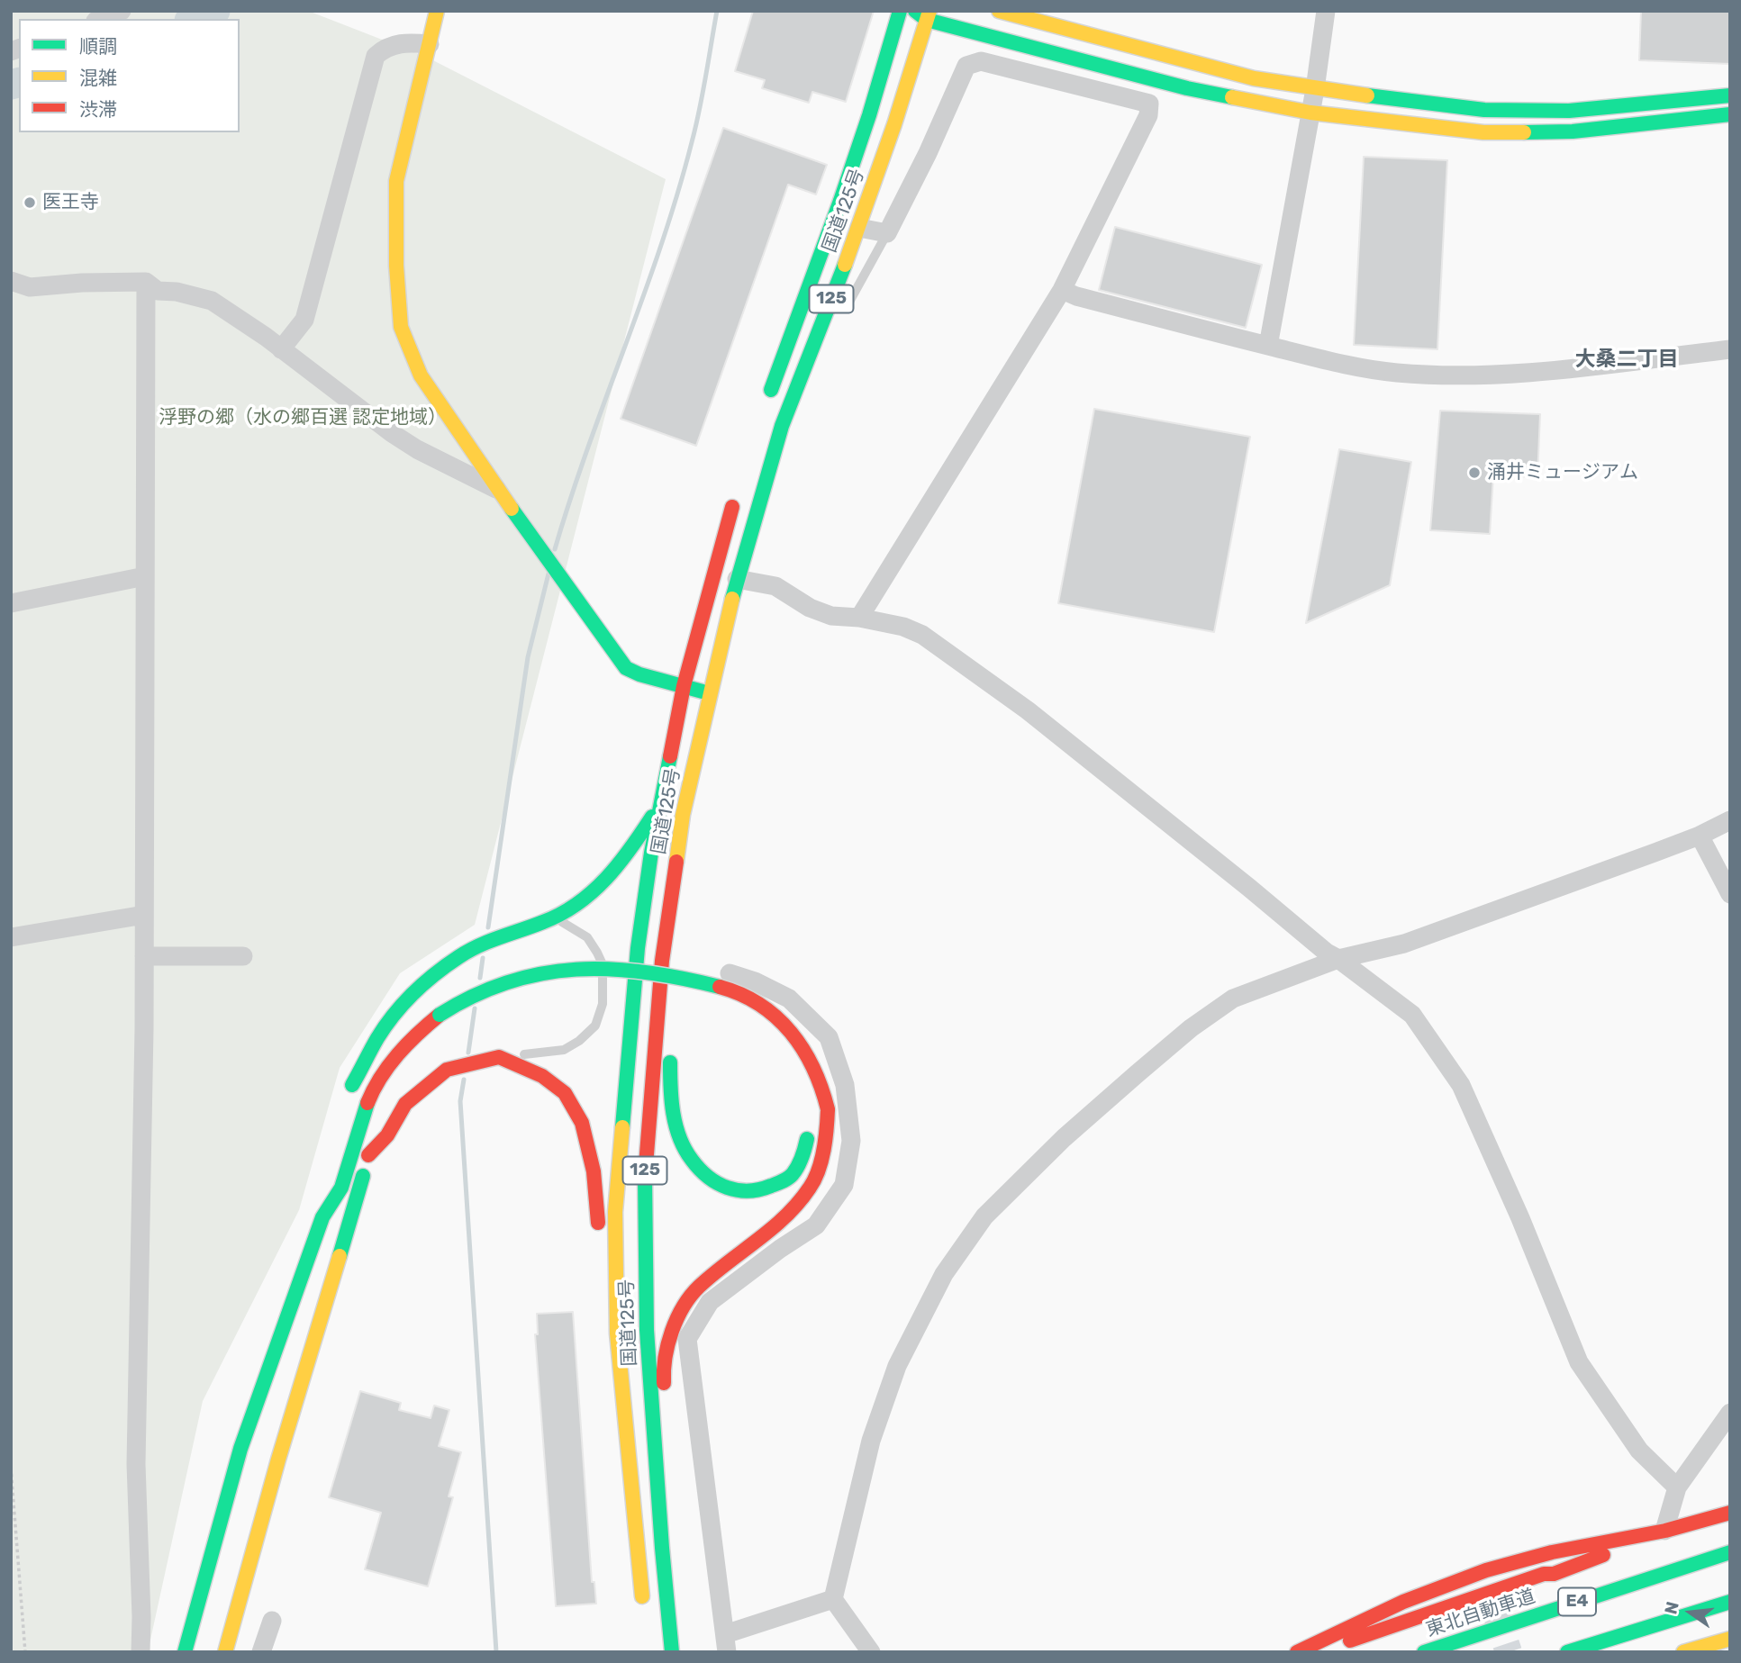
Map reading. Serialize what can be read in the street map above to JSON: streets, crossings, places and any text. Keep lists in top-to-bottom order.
{
  "streets": {
    "main road": [
      "国道125号",
      "125",
      "E4",
      "東北自動車道"
    ]
  },
  "districts": ["大桑二丁目"],
  "parks": ["浮野の郷（水の郷百選 認定地域）"],
  "places": ["医王寺", "涌井ミュージアム"],
  "legend": ["順調", "混雑", "渋滞"],
  "north": "left"
}
